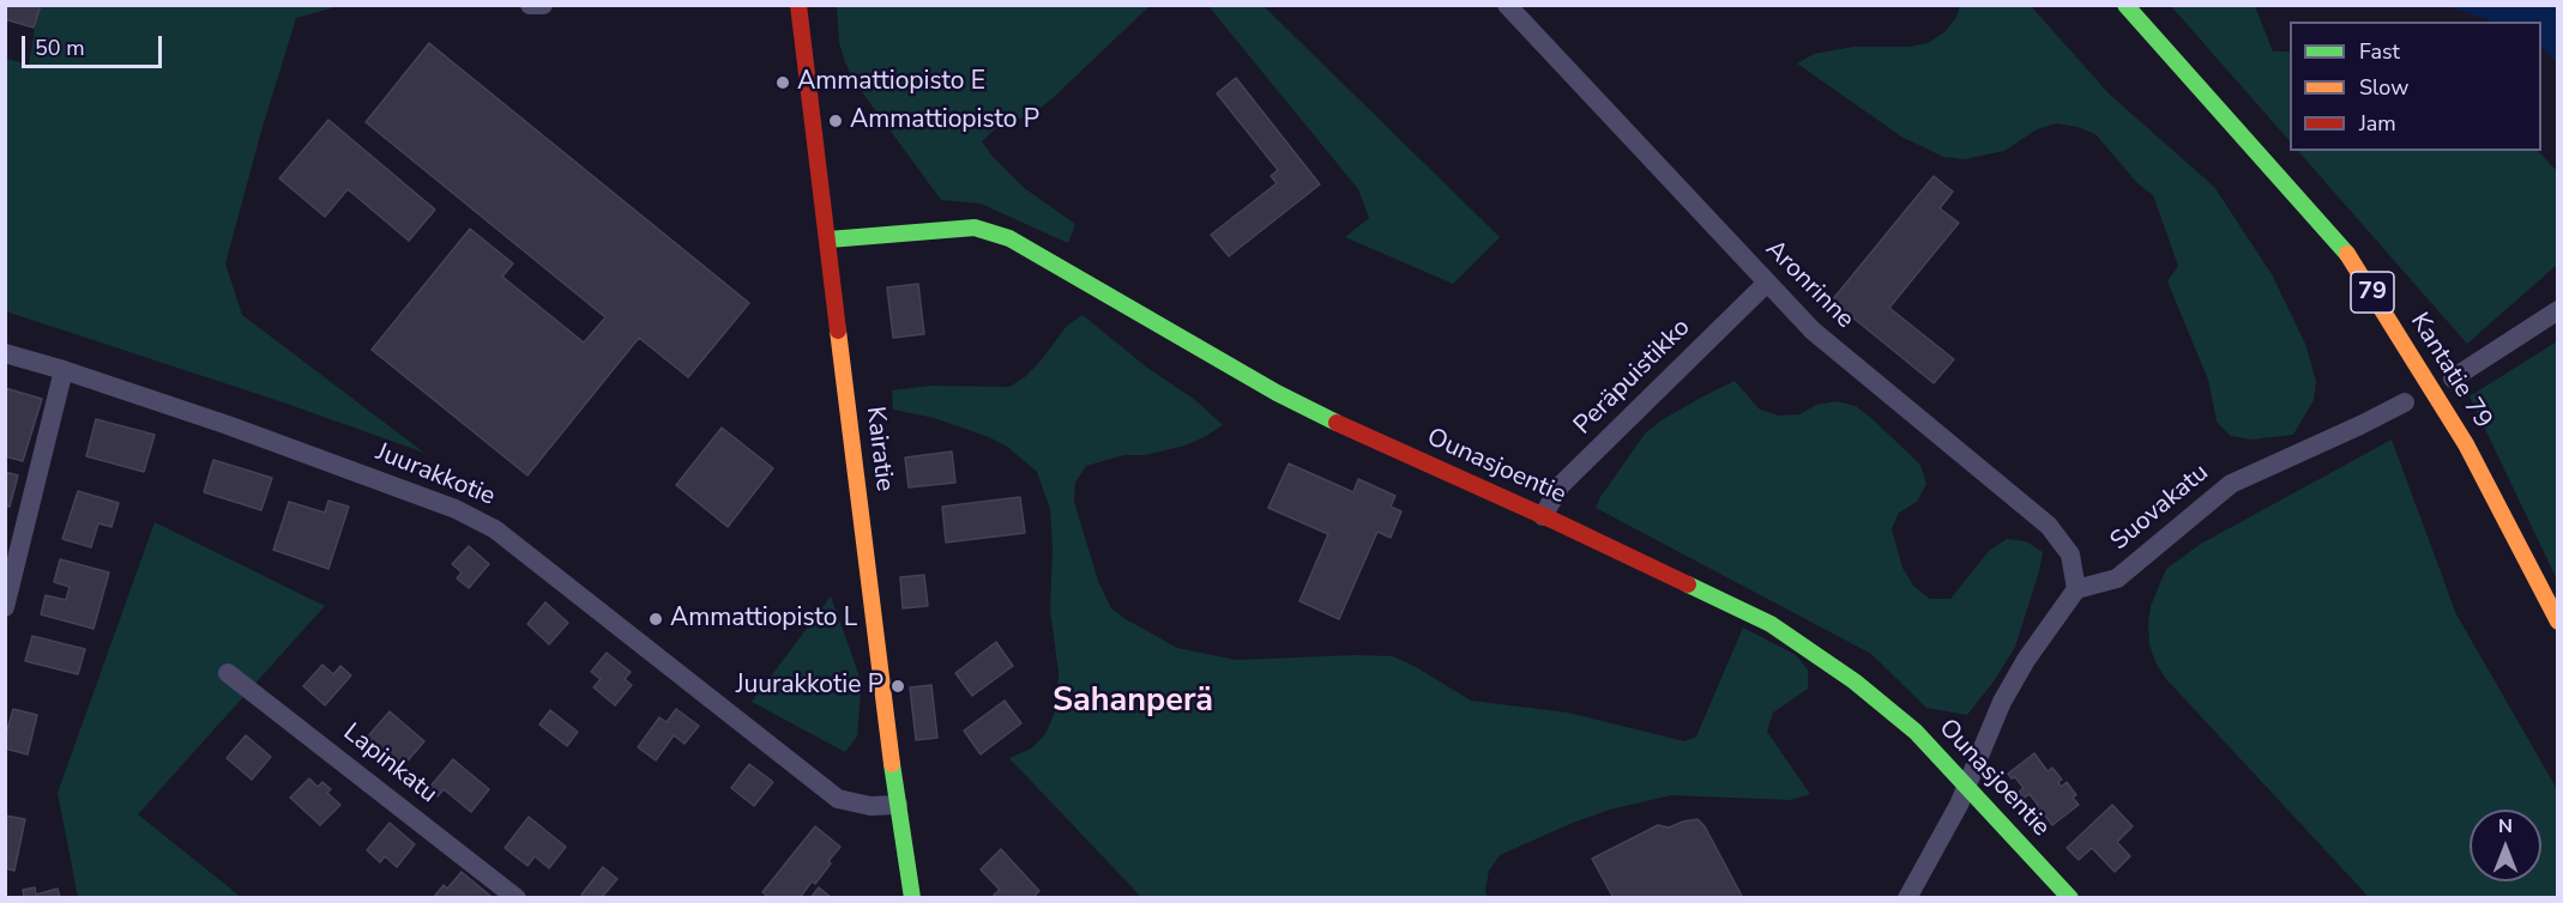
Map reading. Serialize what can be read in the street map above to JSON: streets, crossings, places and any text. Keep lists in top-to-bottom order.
{
  "streets": {
    "main road": [
      "79",
      "Kantatie 79",
      "Kairatie",
      "Ounasjoentie"
    ],
    "street": [
      "Aronrinne",
      "Peräpuistikko",
      "Juurakkotie",
      "Suovakatu",
      "Lapinkatu"
    ]
  },
  "crossings": [
    ["Aronrinne", "Peräpuistikko"],
    ["Aronrinne", "Suovakatu"],
    ["Peräpuistikko", "Ounasjoentie"],
    ["Kairatie", "Ounasjoentie"],
    ["Kairatie", "Juurakkotie"]
  ],
  "districts": ["Sahanperä"],
  "places": [
    "Ammattiopisto E",
    "Ammattiopisto P",
    "Ammattiopisto L",
    "Juurakkotie P"
  ],
  "legend": ["Fast", "Slow", "Jam"],
  "scale_bar": "50 m",
  "north": "top"
}
